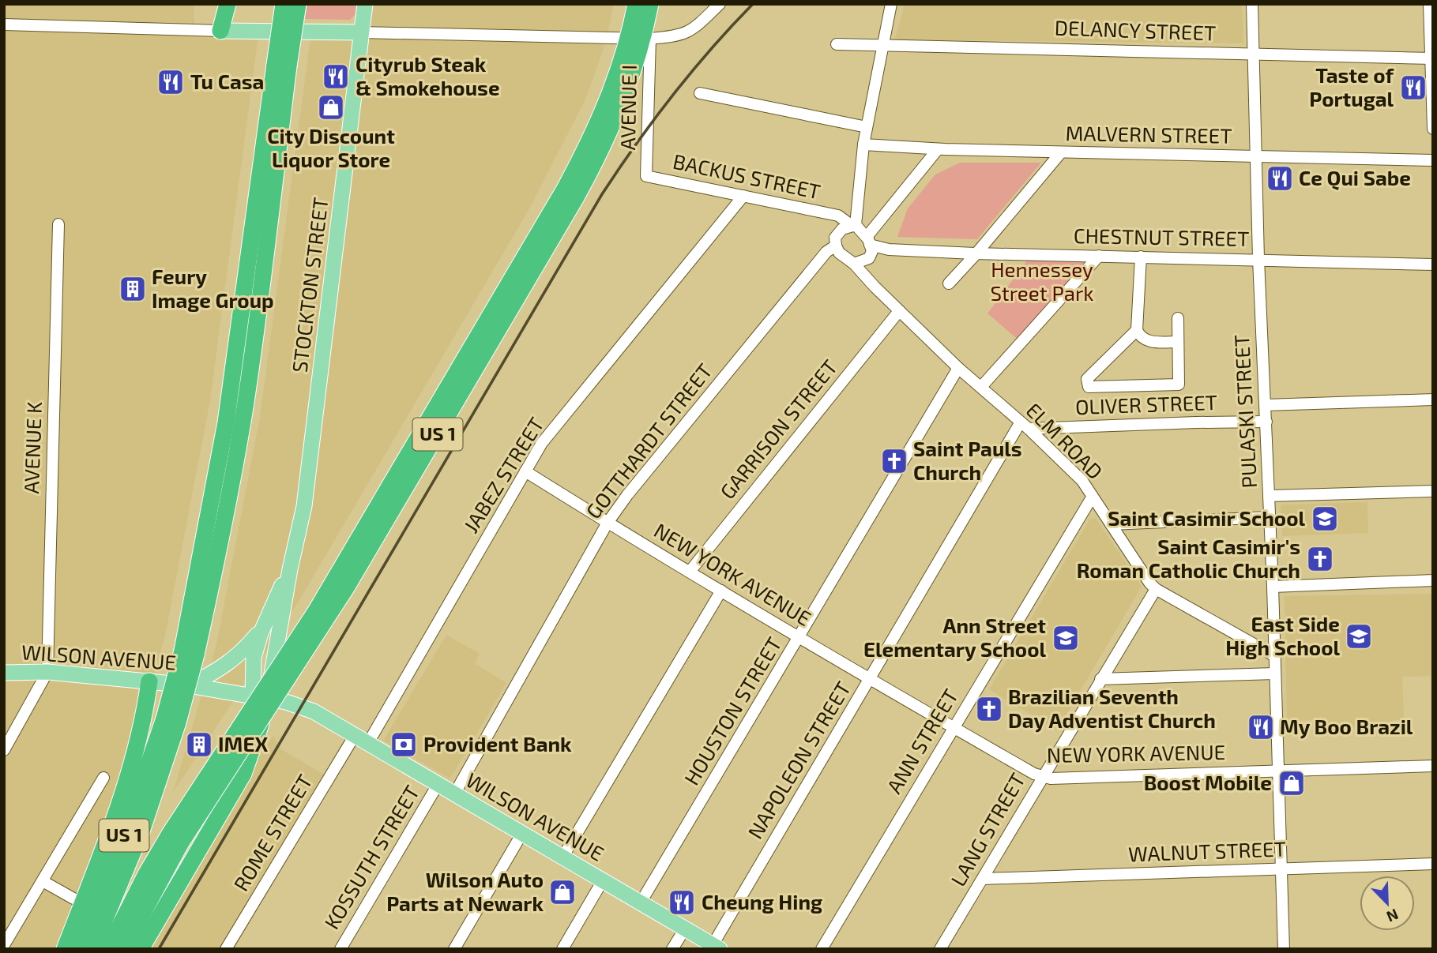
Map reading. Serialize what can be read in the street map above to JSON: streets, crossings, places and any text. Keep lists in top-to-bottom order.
{
  "streets": {
    "highway": ["US 1"],
    "main road": ["STOCKTON STREET", "WILSON AVENUE"],
    "street": [
      "DELANCY STREET",
      "AVENUE I",
      "MALVERN STREET",
      "BACKUS STREET",
      "CHESTNUT STREET",
      "OLIVER STREET",
      "PULASKI STREET",
      "GARRISON STREET",
      "GOTTHARDT STREET",
      "ELM ROAD",
      "AVENUE K",
      "JABEZ STREET",
      "NEW YORK AVENUE",
      "HOUSTON STREET",
      "ANN STREET",
      "NAPOLEON STREET",
      "LANG STREET",
      "ROME STREET",
      "WALNUT STREET",
      "KOSSUTH STREET"
    ]
  },
  "crossings": [
    ["DELANCY STREET", "PULASKI STREET"],
    ["AVENUE I", "BACKUS STREET"],
    ["MALVERN STREET", "PULASKI STREET"],
    ["BACKUS STREET", "GOTTHARDT STREET"],
    ["BACKUS STREET", "ELM ROAD"],
    ["BACKUS STREET", "JABEZ STREET"],
    ["CHESTNUT STREET", "PULASKI STREET"],
    ["STOCKTON STREET", "WILSON AVENUE"],
    ["OLIVER STREET", "PULASKI STREET"],
    ["OLIVER STREET", "ELM ROAD"],
    ["OLIVER STREET", "NAPOLEON STREET"],
    ["PULASKI STREET", "ELM ROAD"],
    ["PULASKI STREET", "NEW YORK AVENUE"],
    ["PULASKI STREET", "WALNUT STREET"],
    ["GARRISON STREET", "ELM ROAD"],
    ["GARRISON STREET", "NEW YORK AVENUE"],
    ["GOTTHARDT STREET", "ELM ROAD"],
    ["GOTTHARDT STREET", "NEW YORK AVENUE"],
    ["GOTTHARDT STREET", "WILSON AVENUE"],
    ["ELM ROAD", "HOUSTON STREET"],
    ["ELM ROAD", "ANN STREET"],
    ["ELM ROAD", "NAPOLEON STREET"],
    ["ELM ROAD", "LANG STREET"],
    ["AVENUE K", "WILSON AVENUE"],
    ["JABEZ STREET", "NEW YORK AVENUE"],
    ["JABEZ STREET", "WILSON AVENUE"],
    ["JABEZ STREET", "ROME STREET"],
    ["NEW YORK AVENUE", "HOUSTON STREET"],
    ["NEW YORK AVENUE", "ANN STREET"],
    ["NEW YORK AVENUE", "NAPOLEON STREET"],
    ["NEW YORK AVENUE", "LANG STREET"],
    ["WILSON AVENUE", "HOUSTON STREET"],
    ["WILSON AVENUE", "NAPOLEON STREET"],
    ["WILSON AVENUE", "ROME STREET"],
    ["WILSON AVENUE", "KOSSUTH STREET"],
    ["LANG STREET", "WALNUT STREET"]
  ],
  "parks": ["Hennessey Street Park"],
  "places": {
    "restaurant": [
      "Cityrub Steak & Smokehouse",
      "Tu Casa",
      "Taste of Portugal",
      "Ce Qui Sabe",
      "My Boo Brazil",
      "Cheung Hing"
    ],
    "shop": ["City Discount Liquor Store", "Boost Mobile", "Wilson Auto Parts at Newark"],
    "building": ["Feury Image Group", "IMEX"],
    "church": ["Saint Pauls Church", "Saint Casimir's Roman Catholic Church", "Brazilian Seventh Day Adventist Church"],
    "school or university": ["Saint Casimir School", "East Side High School", "Ann Street Elementary School"],
    "bank": ["Provident Bank"]
  },
  "north": "bottom right"
}
